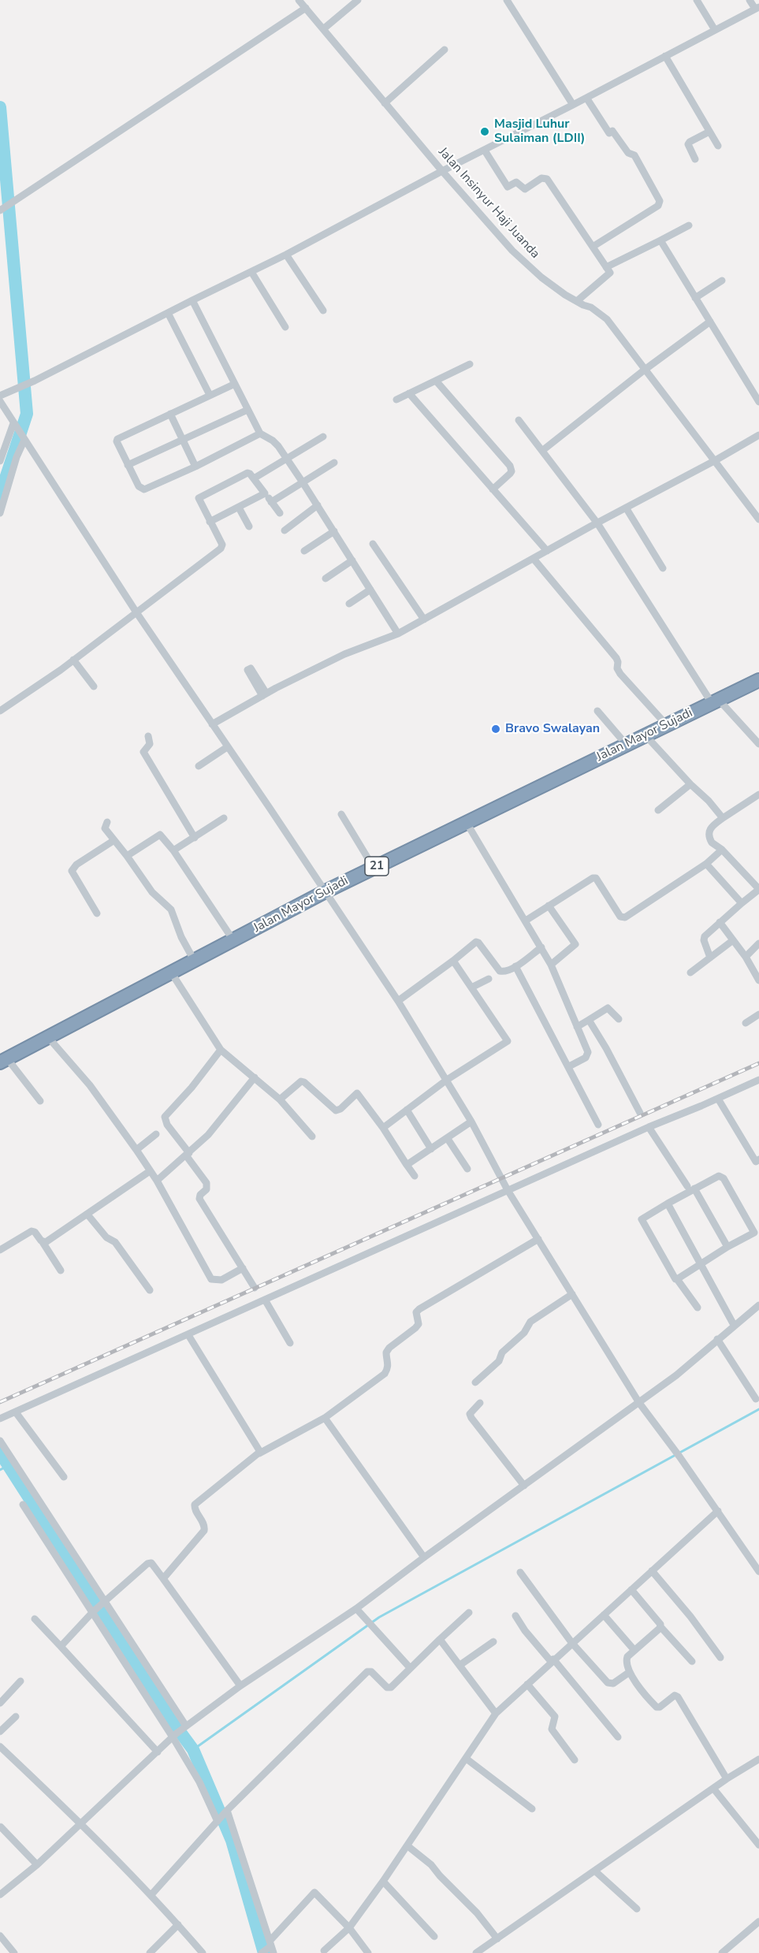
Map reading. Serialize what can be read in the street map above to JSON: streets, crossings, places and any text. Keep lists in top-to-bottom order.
{
  "streets": {
    "highway": ["Jalan Mayor Sujadi", "21"],
    "street": ["Jalan Insinyur Haji Juanda"]
  },
  "places": ["Masjid Luhur Sulaiman (LDII)", "Bravo Swalayan"]
}
